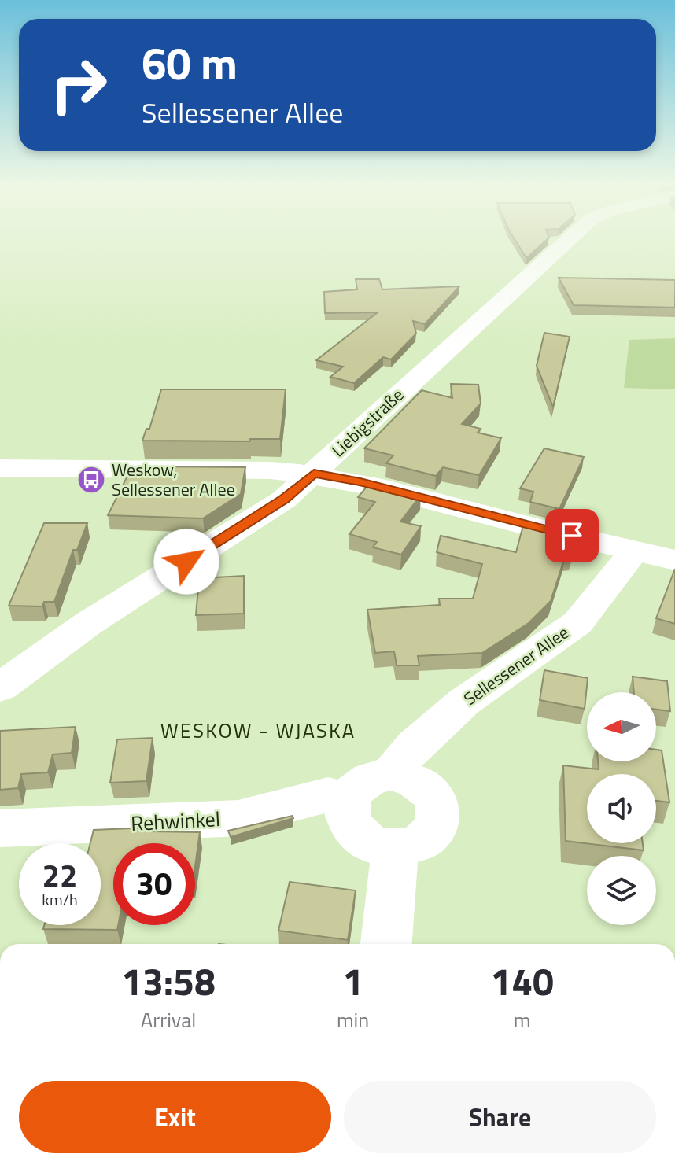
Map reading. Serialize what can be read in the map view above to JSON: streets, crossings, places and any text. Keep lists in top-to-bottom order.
{
  "streets": {
    "street": ["Liebigstraße", "Sellessener Allee", "Rehwinkel"]
  },
  "crossings": [
    ["Sellessener Allee", "Rehwinkel"]
  ],
  "districts": ["WESKOW - WJASKA"],
  "places": {
    "bus stop": ["Weskow, Sellessener Allee"]
  },
  "north": "left",
  "page": {
    "turn": ["60 m", "Sellessener Allee"],
    "speed": "22 km/h",
    "limit": "30",
    "eta": [
      "13:58",
      "Arrival",
      "1",
      "min",
      "140",
      "m"
    ],
    "buttons": ["Exit", "Share"]
  }
}
